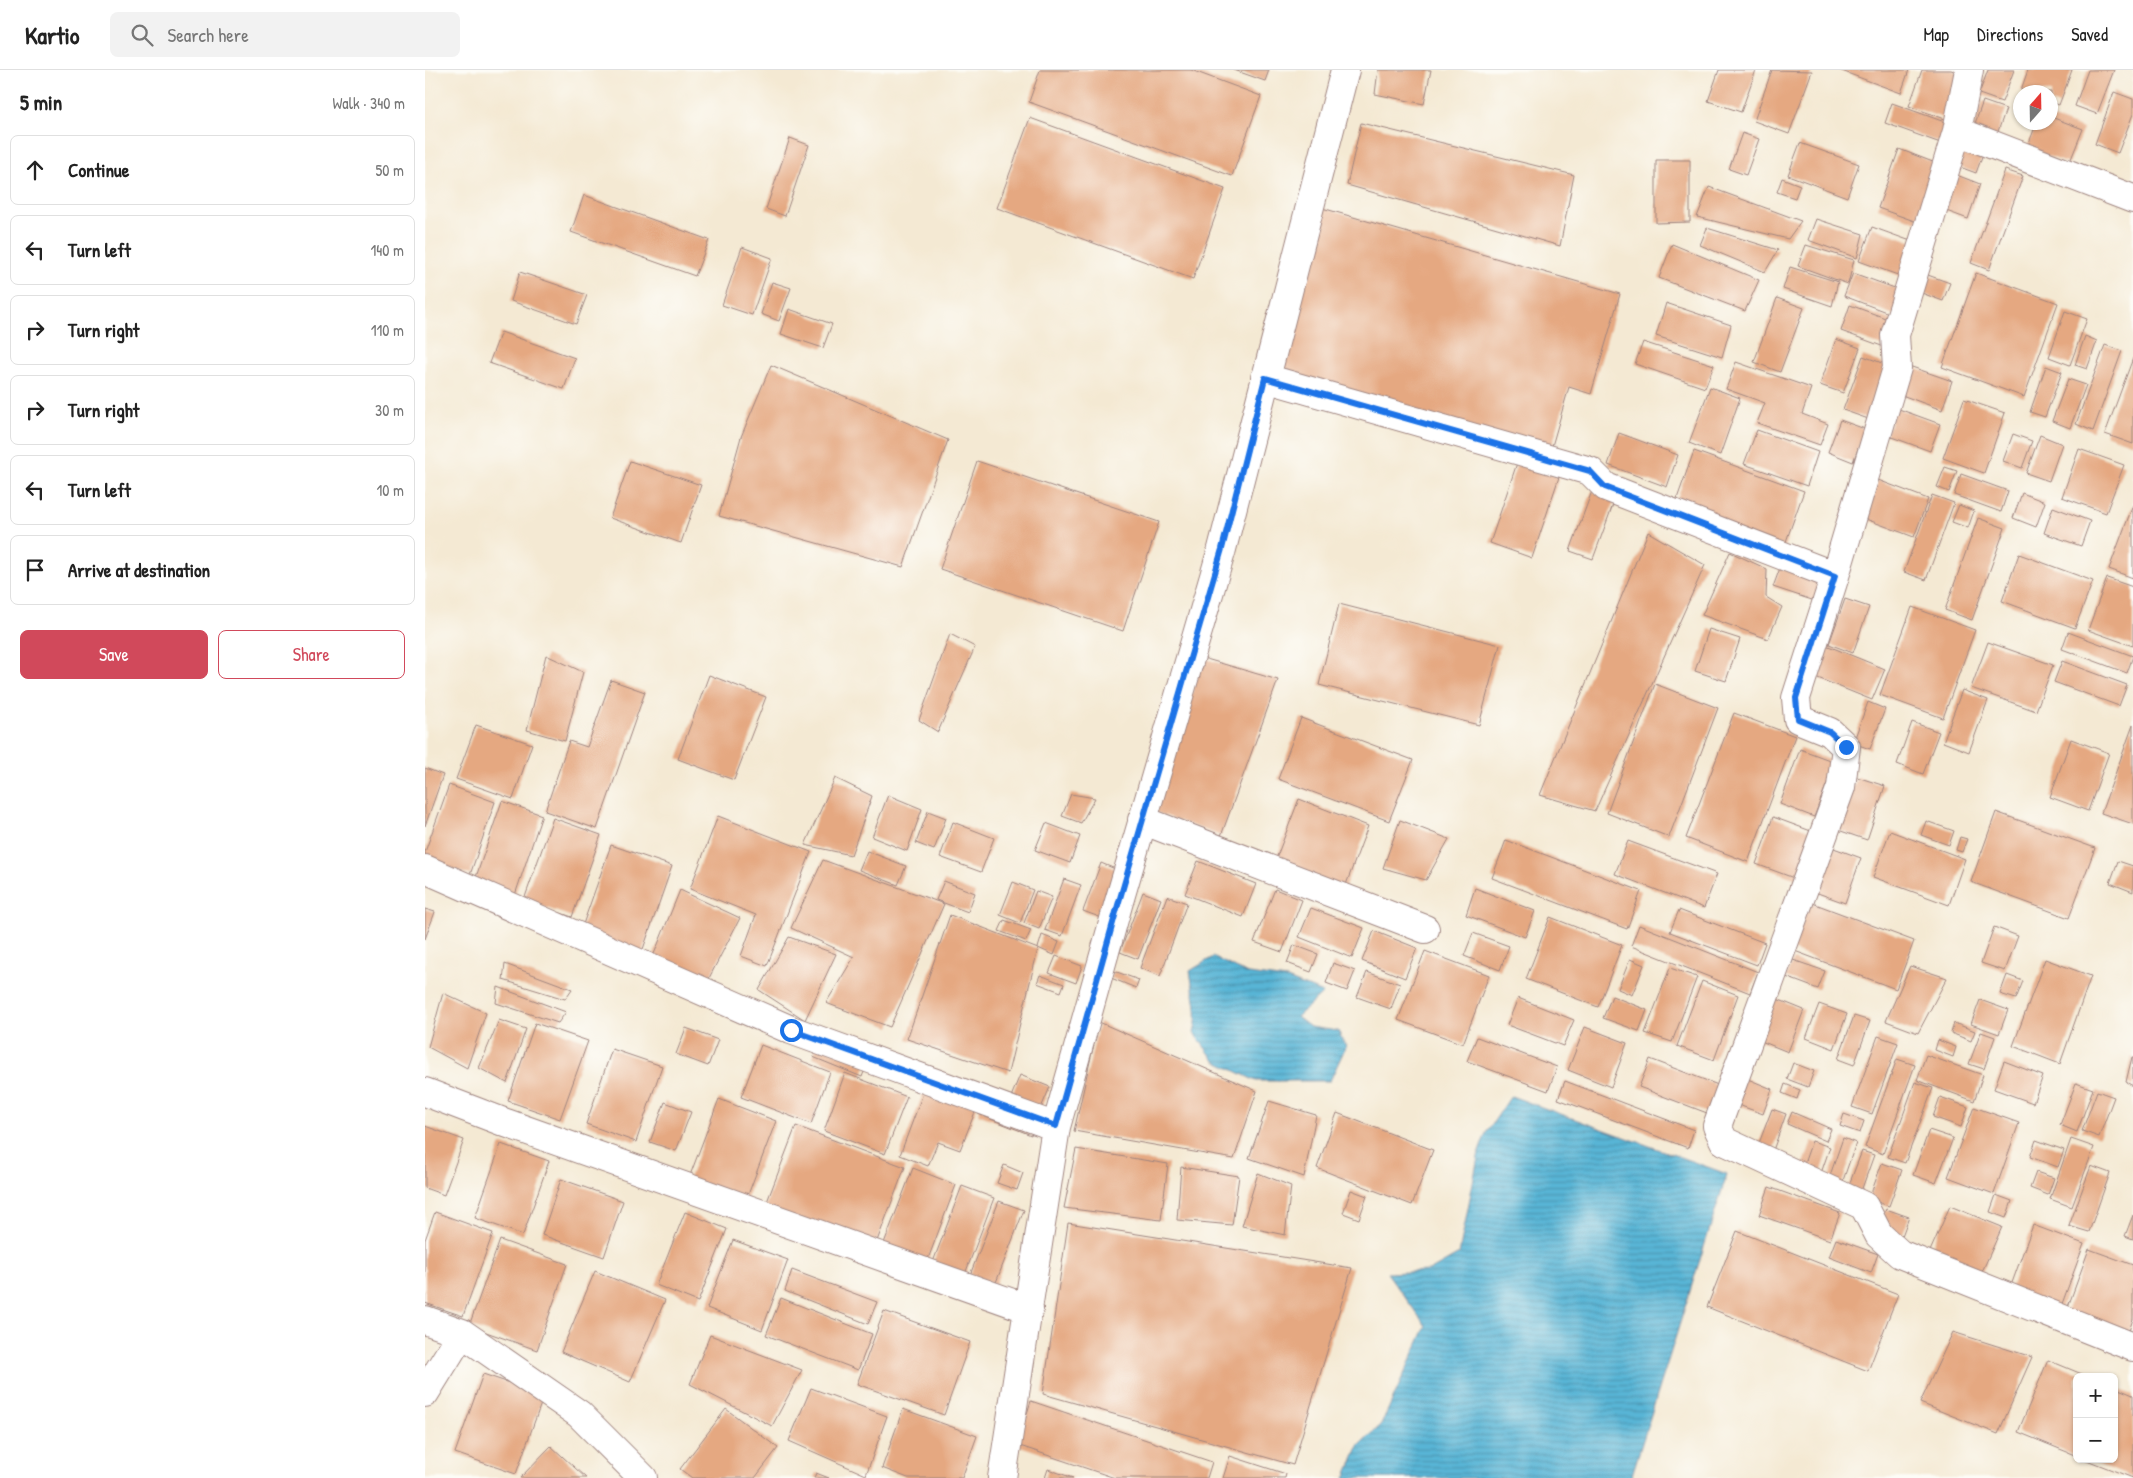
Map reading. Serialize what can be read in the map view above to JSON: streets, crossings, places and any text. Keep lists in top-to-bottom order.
{
  "north": "top",
  "page": {
    "header": "Kartio",
    "search": "Search here",
    "nav": ["Map", "Directions", "Saved"],
    "heading": ["5 min", "Walk · 340 m"],
    "list": [
      ["Continue", "50 m"],
      ["Turn left", "140 m"],
      ["Turn right", "110 m"],
      ["Turn right", "30 m"],
      ["Turn left", "10 m"],
      "Arrive at destination"
    ],
    "buttons": ["Save", "Share"],
    "map_buttons": ["+", "−"]
  }
}
